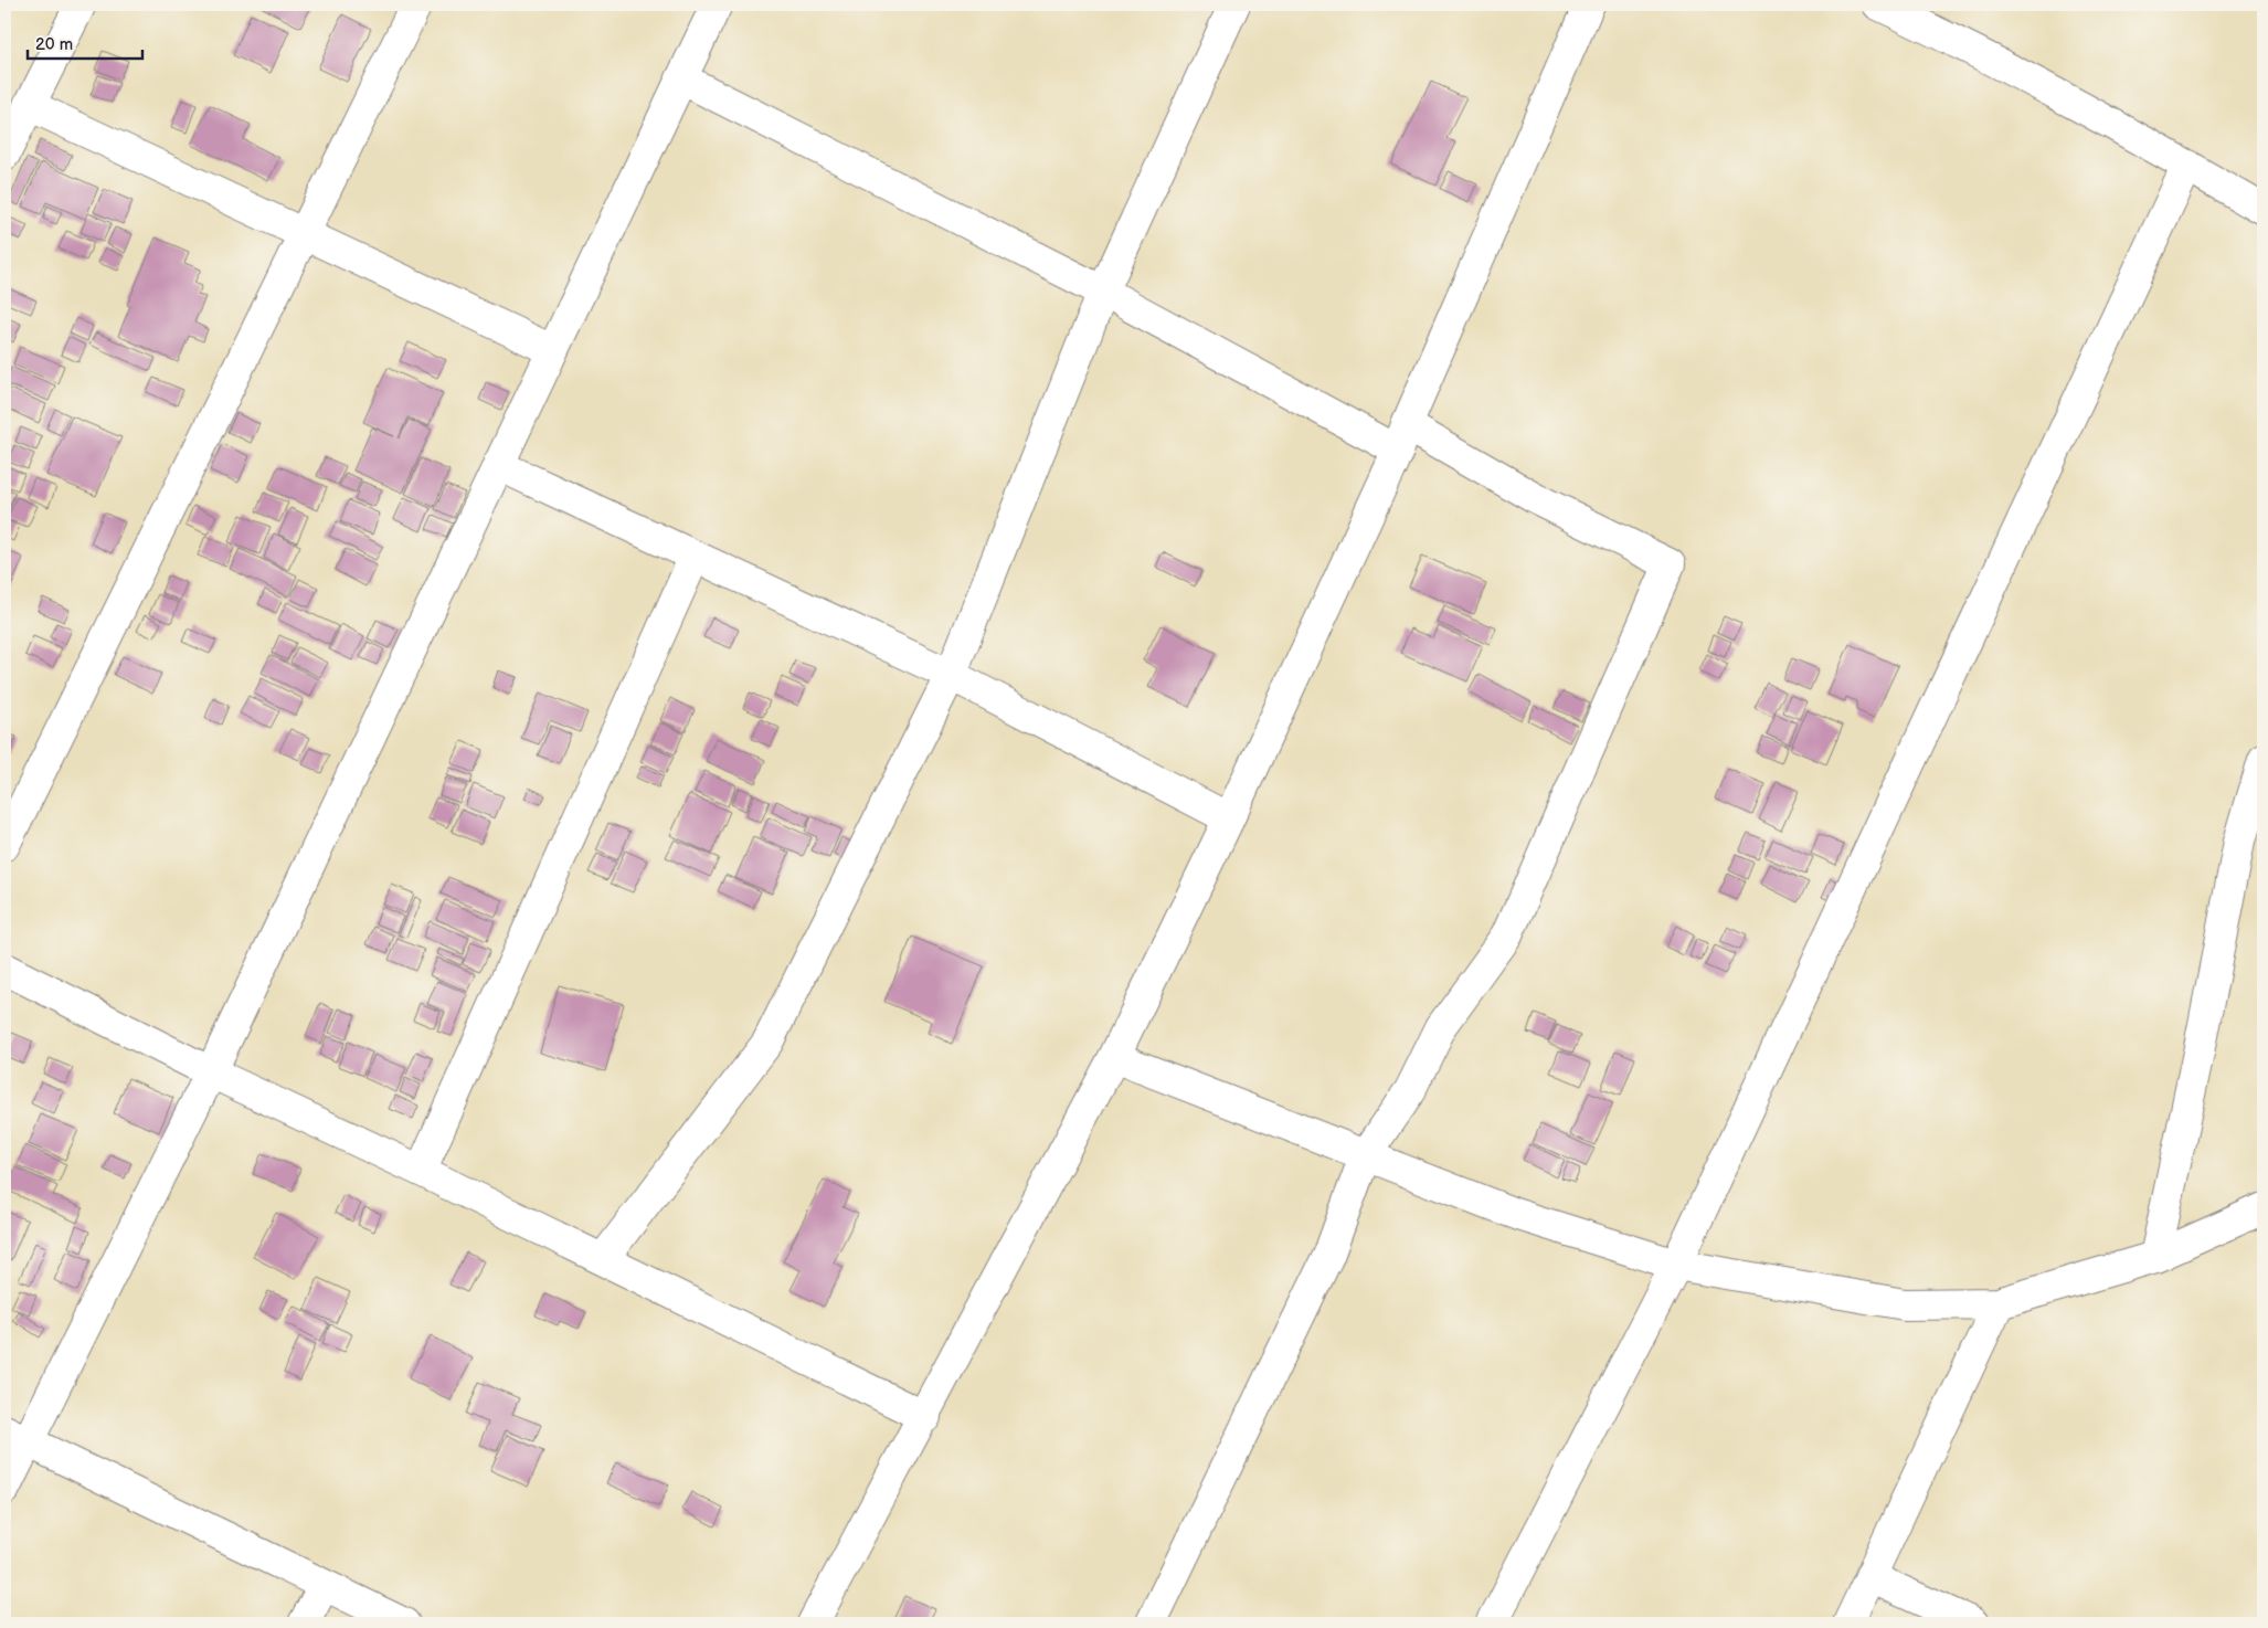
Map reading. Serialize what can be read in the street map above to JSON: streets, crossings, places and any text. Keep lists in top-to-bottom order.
{
  "scale_bar": "20 m"
}
